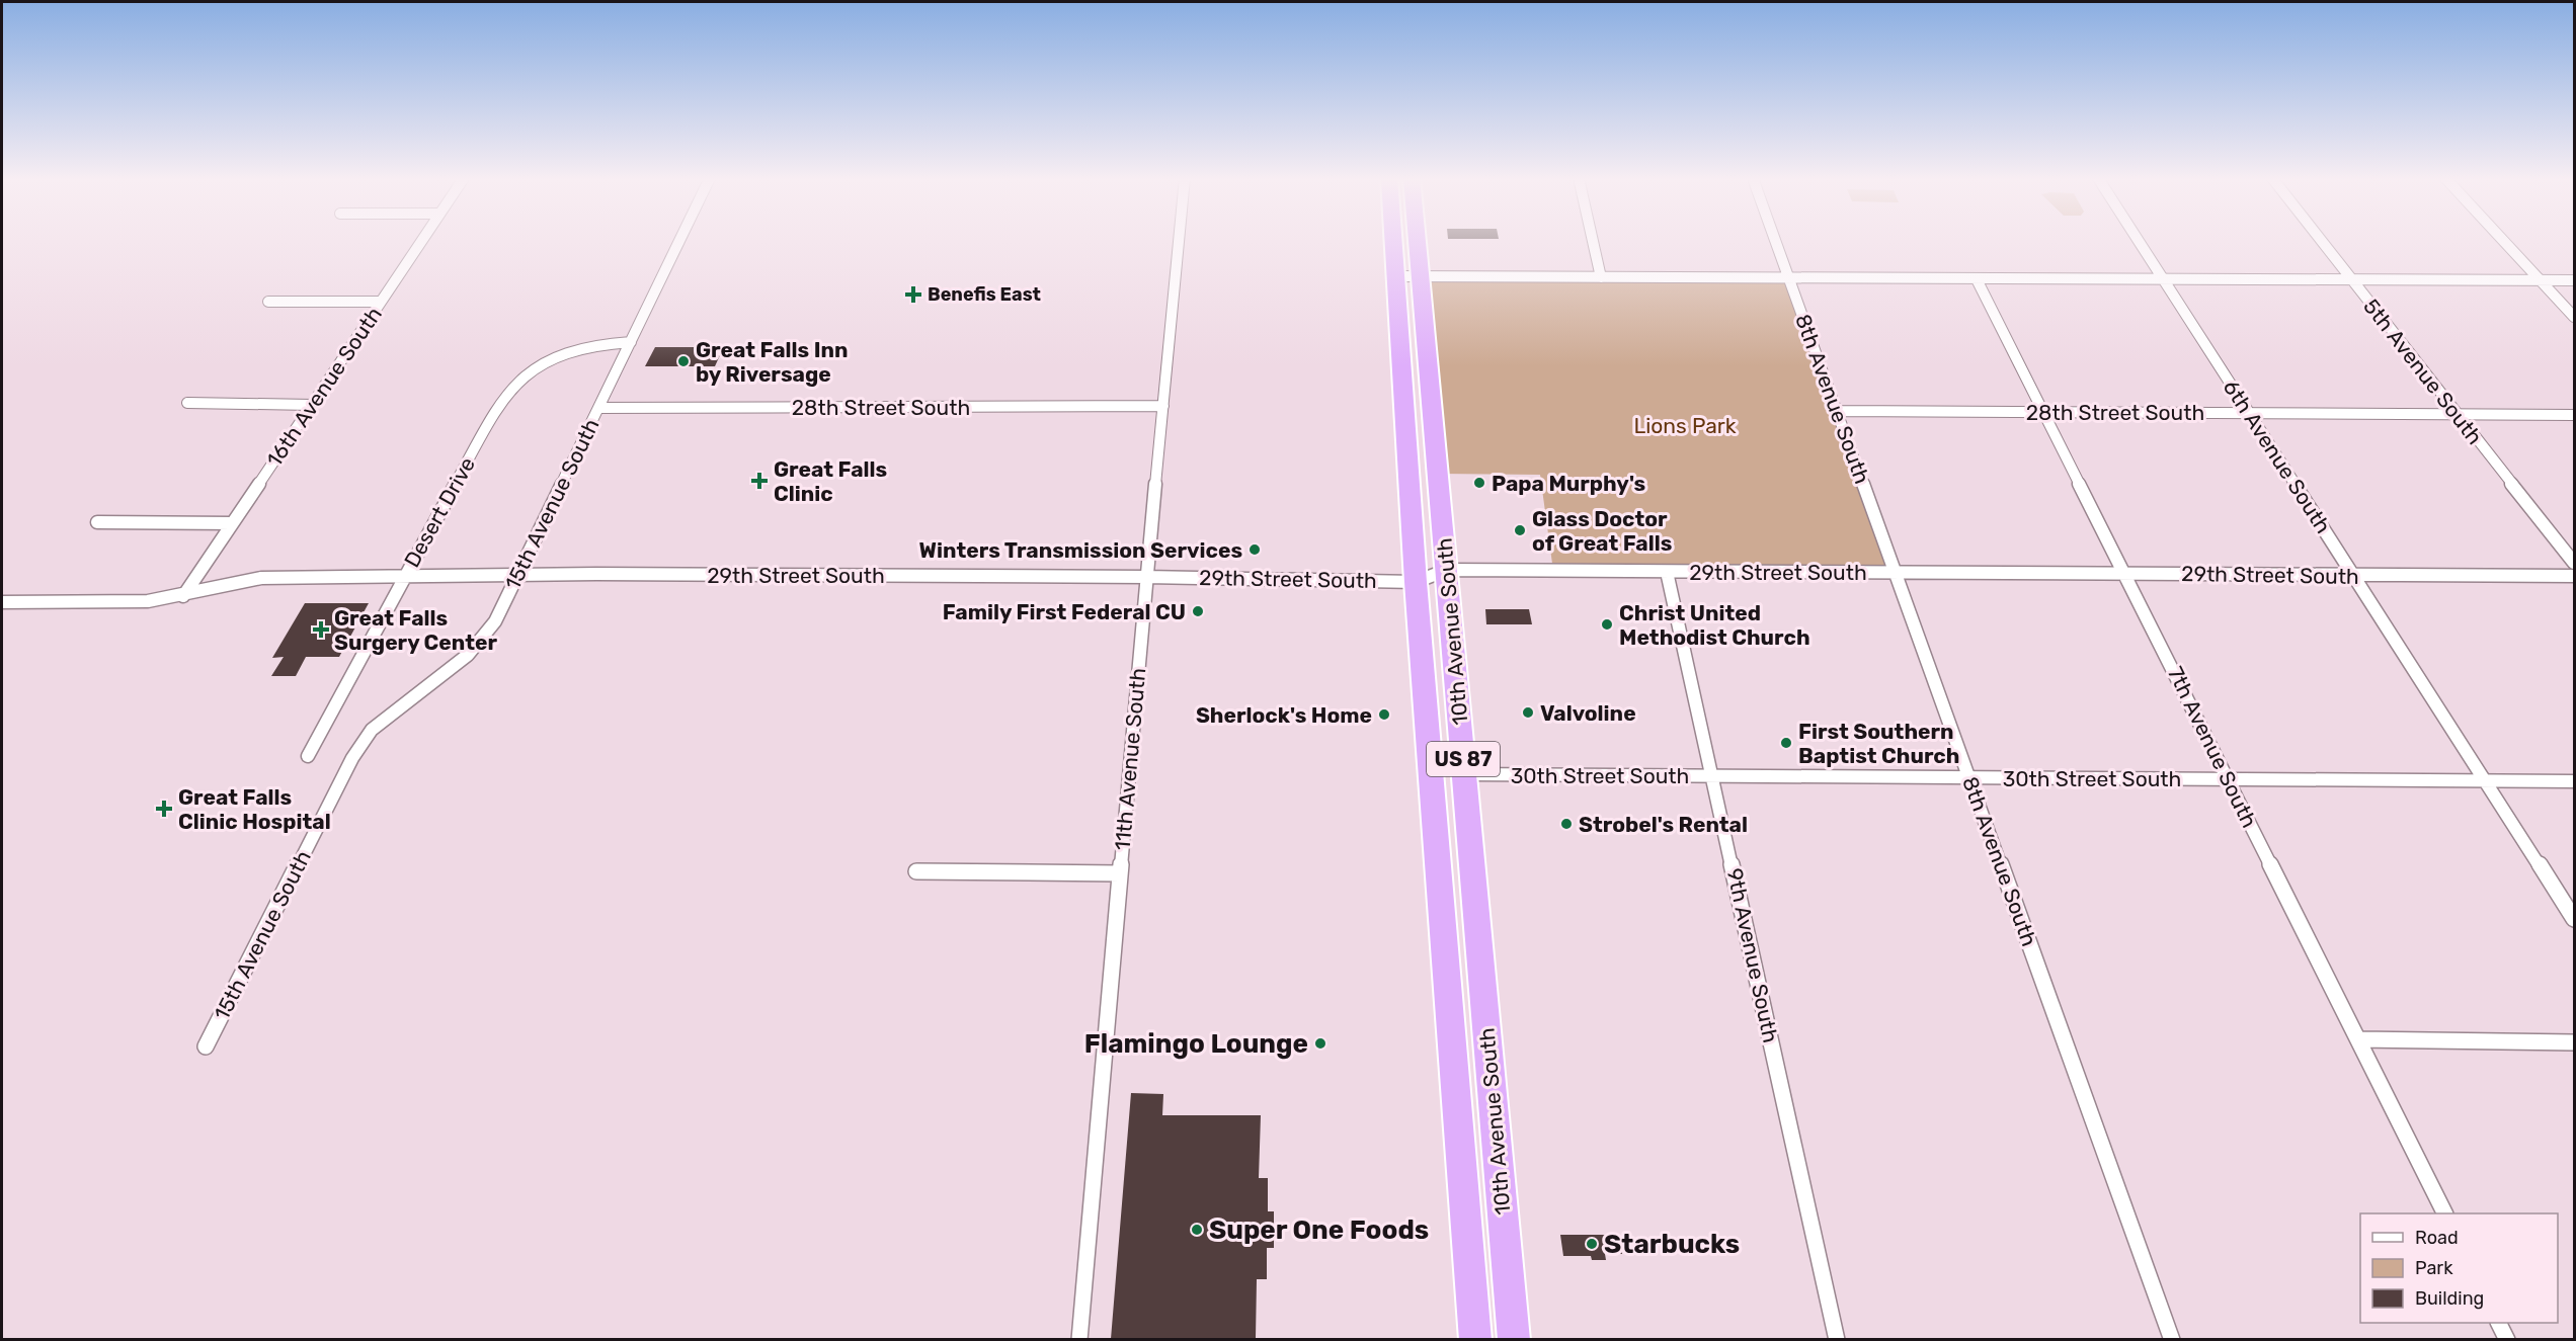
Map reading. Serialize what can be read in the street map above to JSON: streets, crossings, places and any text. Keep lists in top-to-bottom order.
{
  "streets": {
    "highway": ["10th Avenue South", "US 87"],
    "street": [
      "5th Avenue South",
      "16th Avenue South",
      "8th Avenue South",
      "28th Street South",
      "6th Avenue South",
      "15th Avenue South",
      "Desert Drive",
      "29th Street South",
      "7th Avenue South",
      "11th Avenue South",
      "30th Street South",
      "9th Avenue South"
    ]
  },
  "crossings": [
    ["5th Avenue South", "28th Street South"],
    ["16th Avenue South", "29th Street South"],
    ["8th Avenue South", "28th Street South"],
    ["8th Avenue South", "29th Street South"],
    ["8th Avenue South", "30th Street South"],
    ["28th Street South", "6th Avenue South"],
    ["28th Street South", "15th Avenue South"],
    ["28th Street South", "7th Avenue South"],
    ["28th Street South", "11th Avenue South"],
    ["6th Avenue South", "29th Street South"],
    ["6th Avenue South", "30th Street South"],
    ["15th Avenue South", "Desert Drive"],
    ["15th Avenue South", "29th Street South"],
    ["Desert Drive", "29th Street South"],
    ["29th Street South", "10th Avenue South"],
    ["29th Street South", "7th Avenue South"],
    ["29th Street South", "11th Avenue South"],
    ["29th Street South", "9th Avenue South"],
    ["10th Avenue South", "30th Street South"],
    ["7th Avenue South", "30th Street South"],
    ["30th Street South", "9th Avenue South"]
  ],
  "parks": ["Lions Park"],
  "places": {
    "health": [
      "Benefis East",
      "Great Falls Clinic",
      "Great Falls Surgery Center",
      "Great Falls Clinic Hospital"
    ],
    "other": [
      "Great Falls Inn by Riversage",
      "Papa Murphy's",
      "Glass Doctor of Great Falls",
      "Winters Transmission Services",
      "Family First Federal CU",
      "Christ United Methodist Church",
      "Valvoline",
      "Sherlock's Home",
      "First Southern Baptist Church",
      "Strobel's Rental",
      "Flamingo Lounge",
      "Super One Foods",
      "Starbucks"
    ]
  },
  "legend": ["Road", "Park", "Building"]
}
